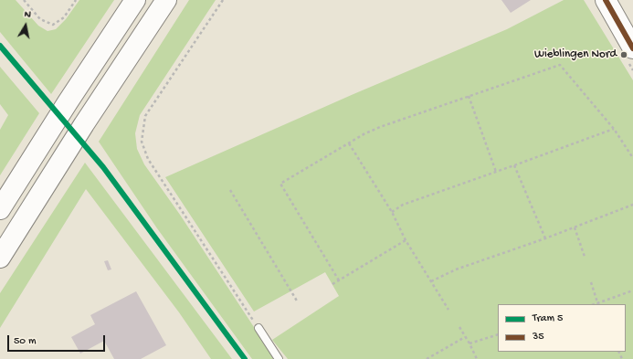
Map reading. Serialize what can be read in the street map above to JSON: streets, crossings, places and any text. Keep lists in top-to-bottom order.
{
  "places": ["Wieblingen Nord"],
  "lines": ["transit line 35", "tram line 5"],
  "legend": ["Tram 5", "35"],
  "scale_bar": "50 m",
  "north": "top"
}
